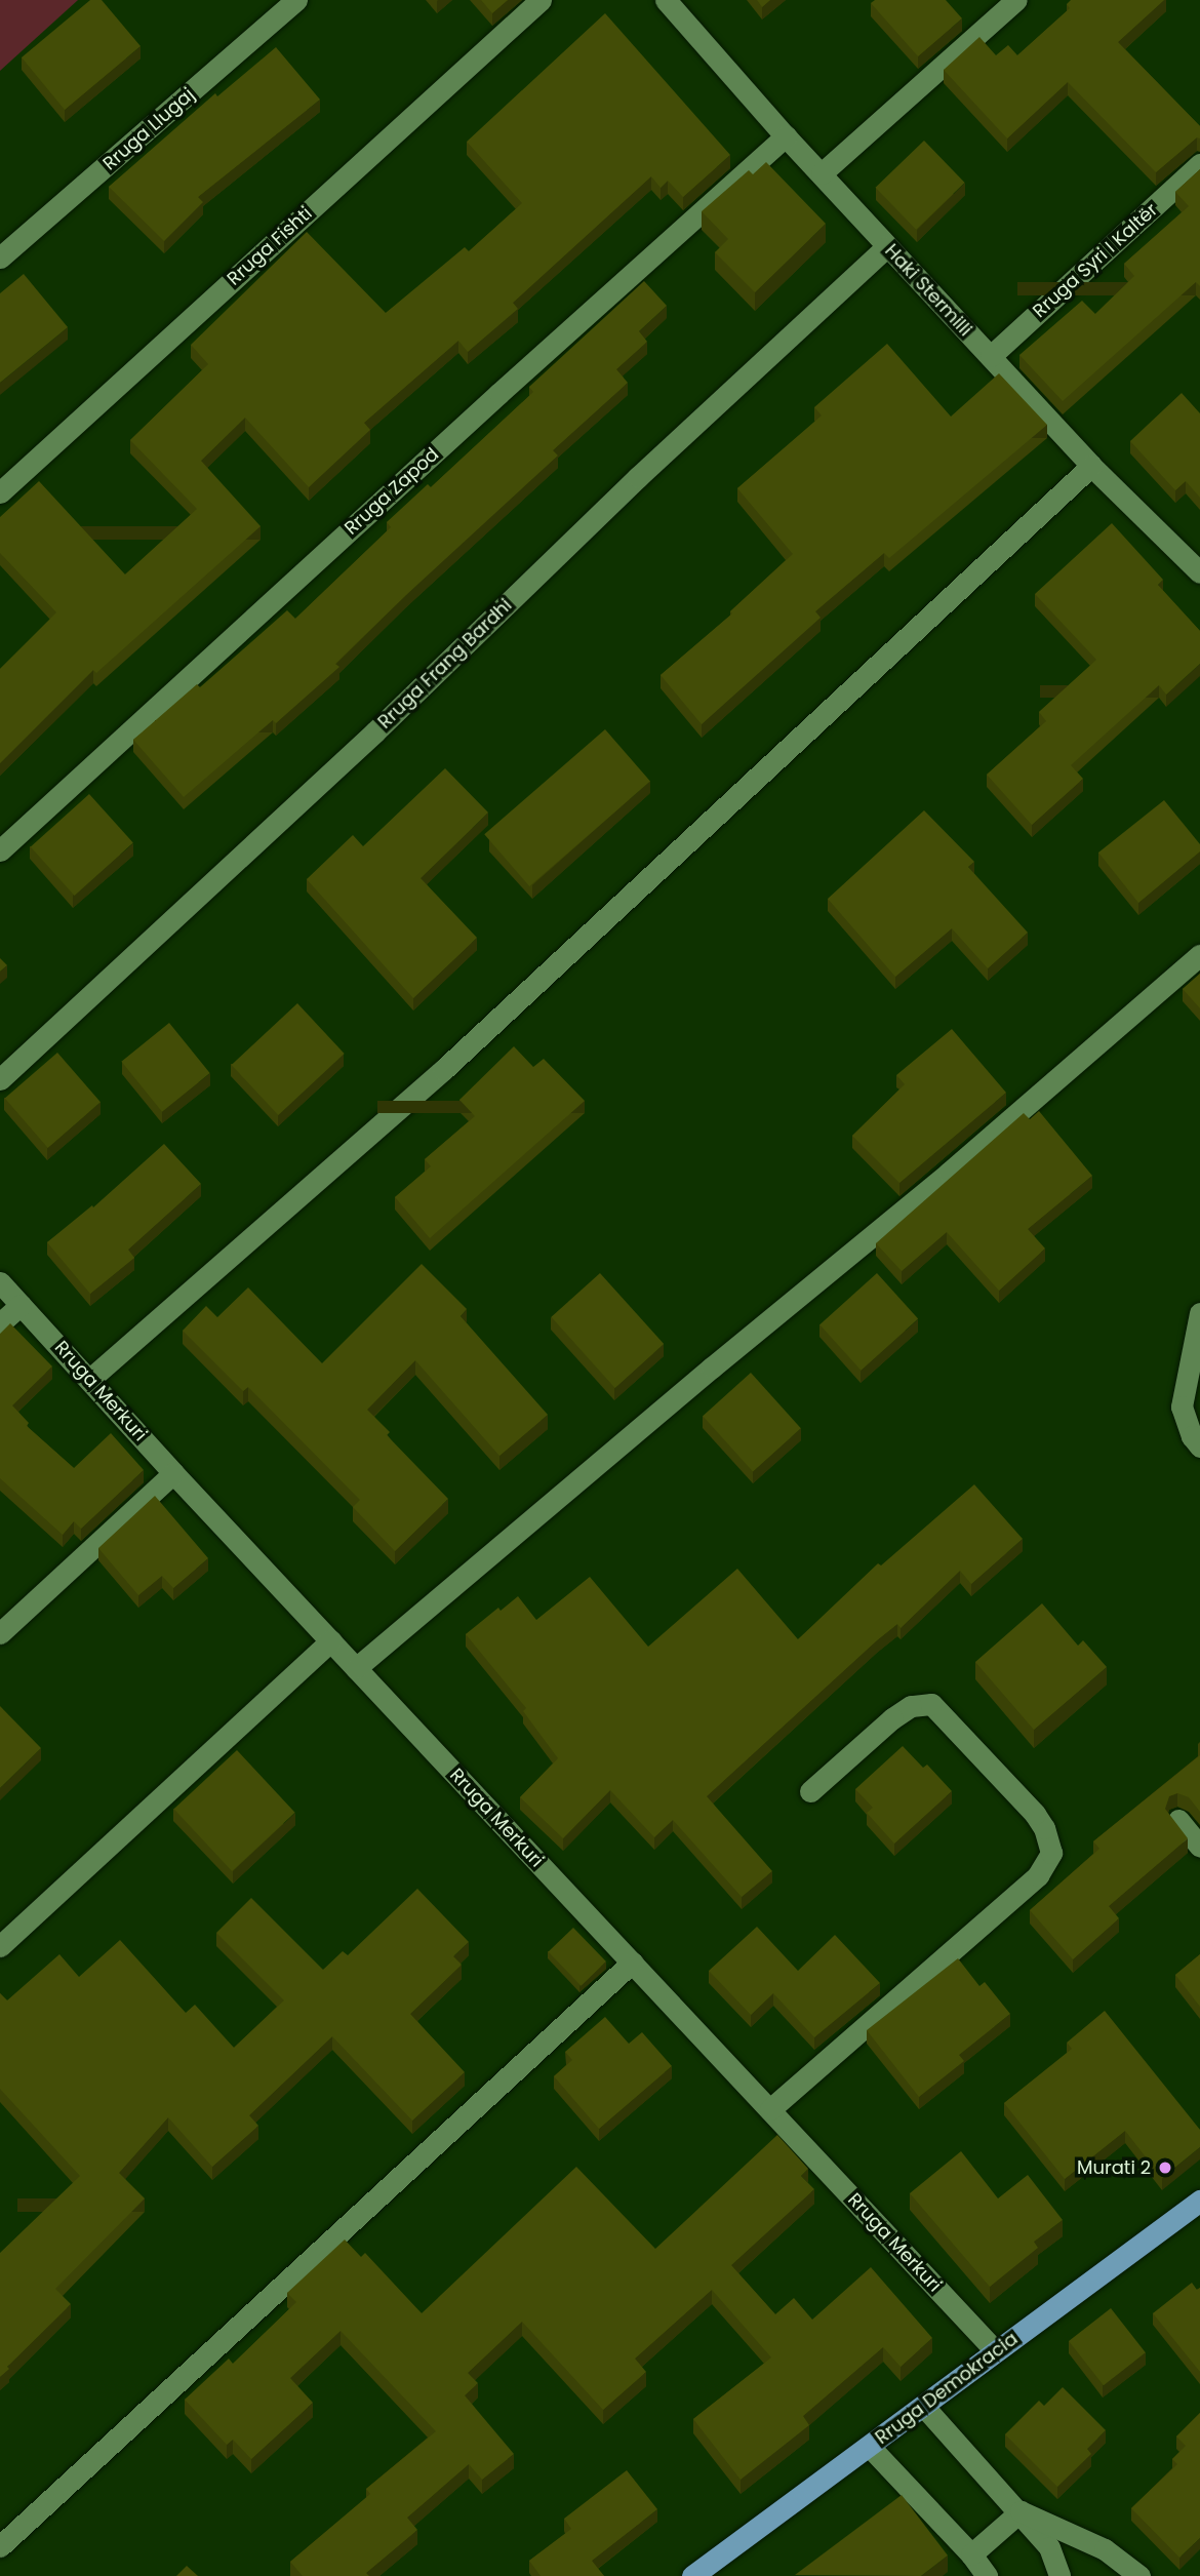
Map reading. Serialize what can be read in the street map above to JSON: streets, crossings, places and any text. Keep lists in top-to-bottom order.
{
  "streets": {
    "main road": ["Rruga Demokracia"],
    "street": [
      "Rruga Llugaj",
      "Rruga Fishti",
      "Rruga Syri I Kaltër",
      "Haki Stermilli",
      "Rruga Zapod",
      "Rruga Frang Bardhi",
      "Rruga Merkuri"
    ]
  },
  "crossings": [
    ["Rruga Syri I Kaltër", "Haki Stermilli"],
    ["Haki Stermilli", "Rruga Zapod"],
    ["Haki Stermilli", "Rruga Frang Bardhi"],
    ["Rruga Merkuri", "Rruga Demokracia"]
  ],
  "places": ["Murati 2"]
}
